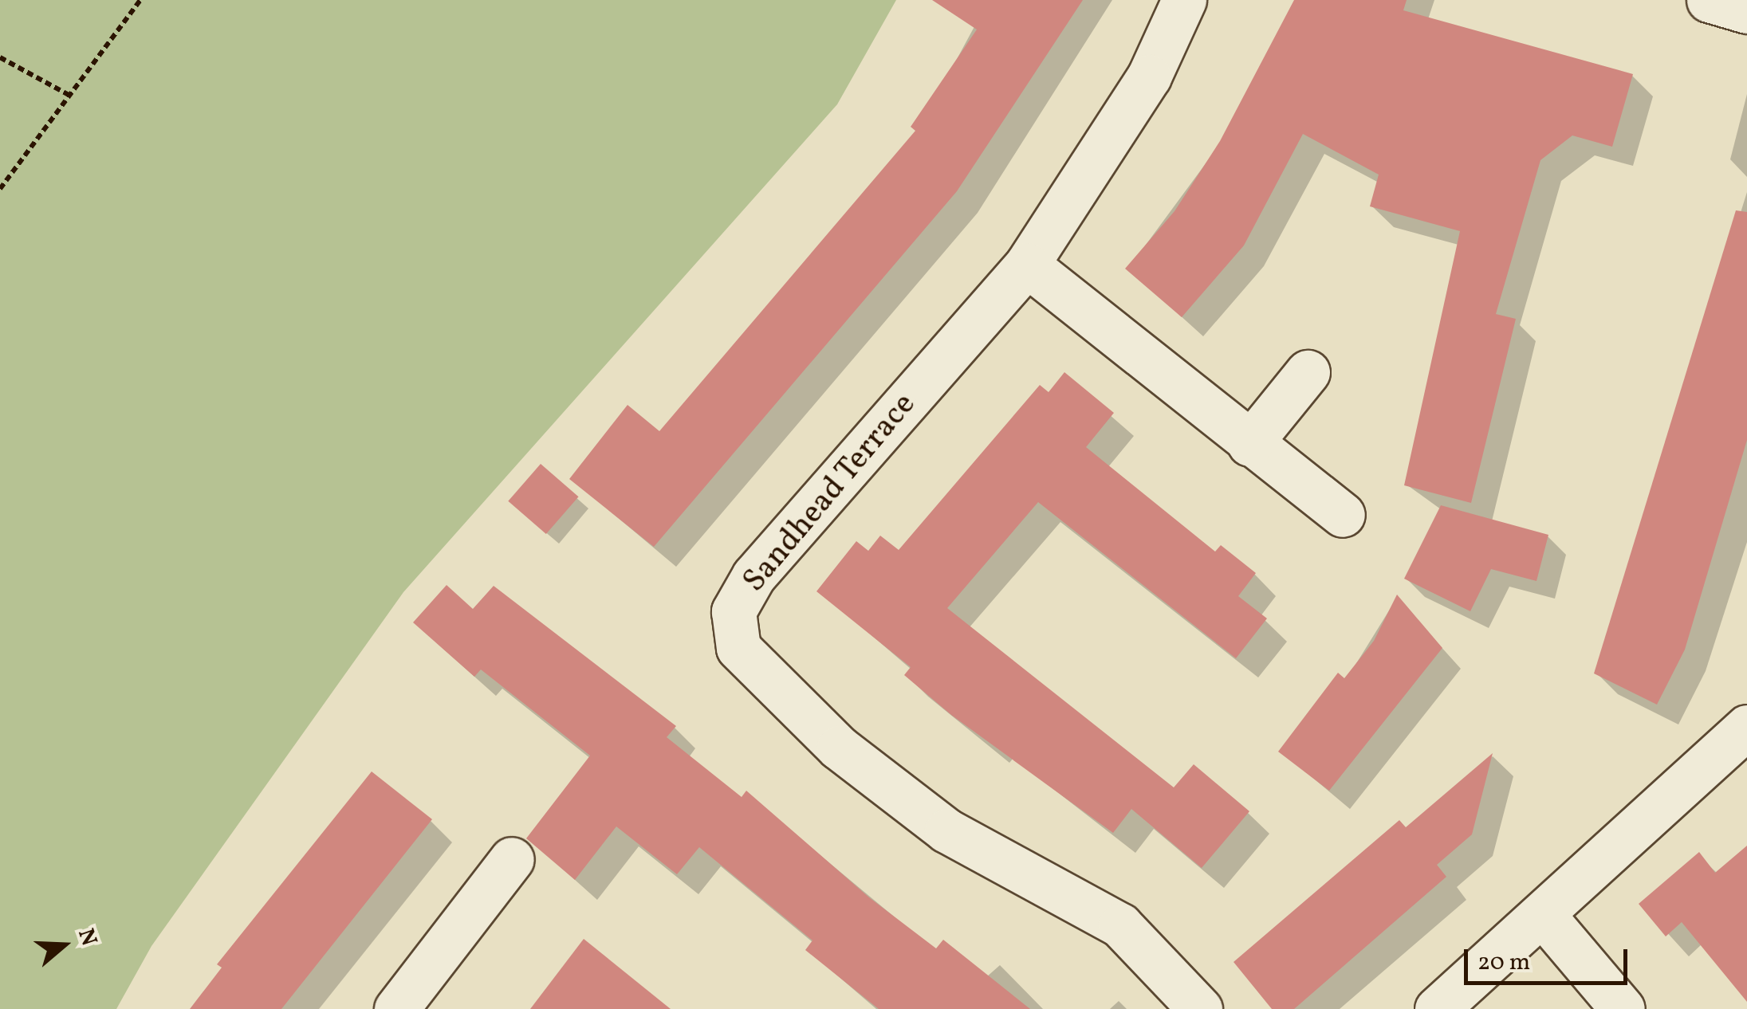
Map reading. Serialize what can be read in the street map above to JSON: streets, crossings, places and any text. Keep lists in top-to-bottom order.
{
  "streets": {
    "street": ["Sandhead Terrace"]
  },
  "scale_bar": "20 m",
  "north": "right"
}
